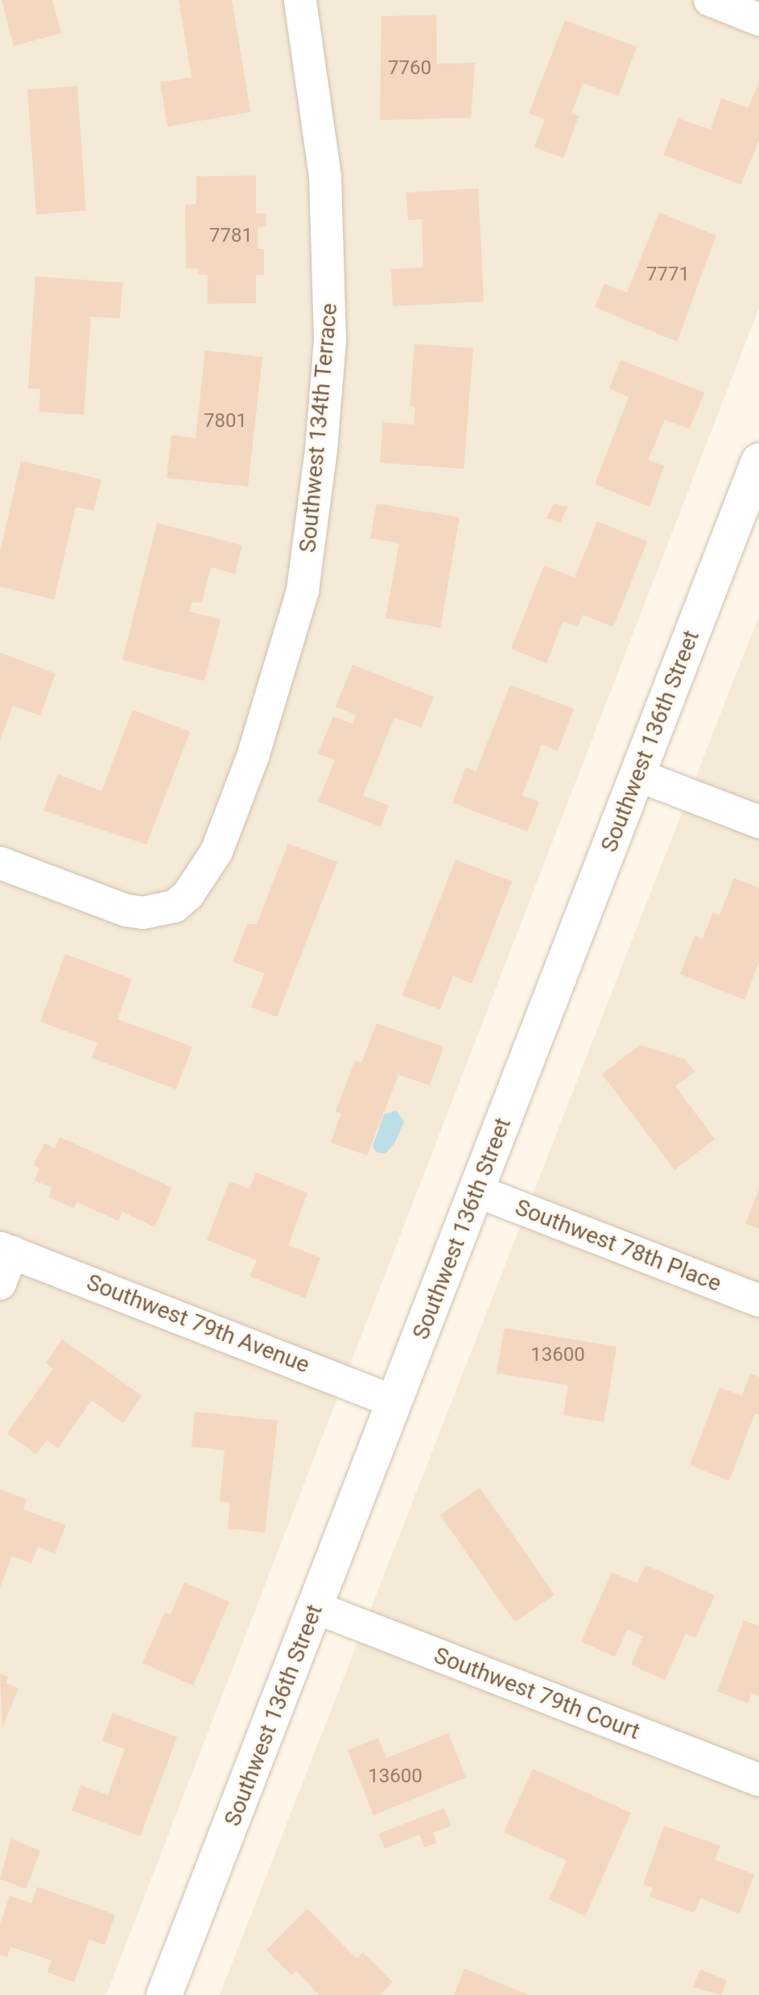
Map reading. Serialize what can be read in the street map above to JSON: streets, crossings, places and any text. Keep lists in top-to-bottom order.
{
  "streets": {
    "street": [
      "Southwest 134th Terrace",
      "Southwest 136th Street",
      "Southwest 78th Place",
      "Southwest 79th Avenue",
      "Southwest 79th Court"
    ]
  },
  "crossings": [
    ["Southwest 136th Street", "Southwest 78th Place"],
    ["Southwest 136th Street", "Southwest 79th Avenue"],
    ["Southwest 136th Street", "Southwest 79th Court"]
  ],
  "house_numbers": [
    "7760",
    "7781",
    "7771",
    "7801",
    "13600",
    "13600"
  ]
}
